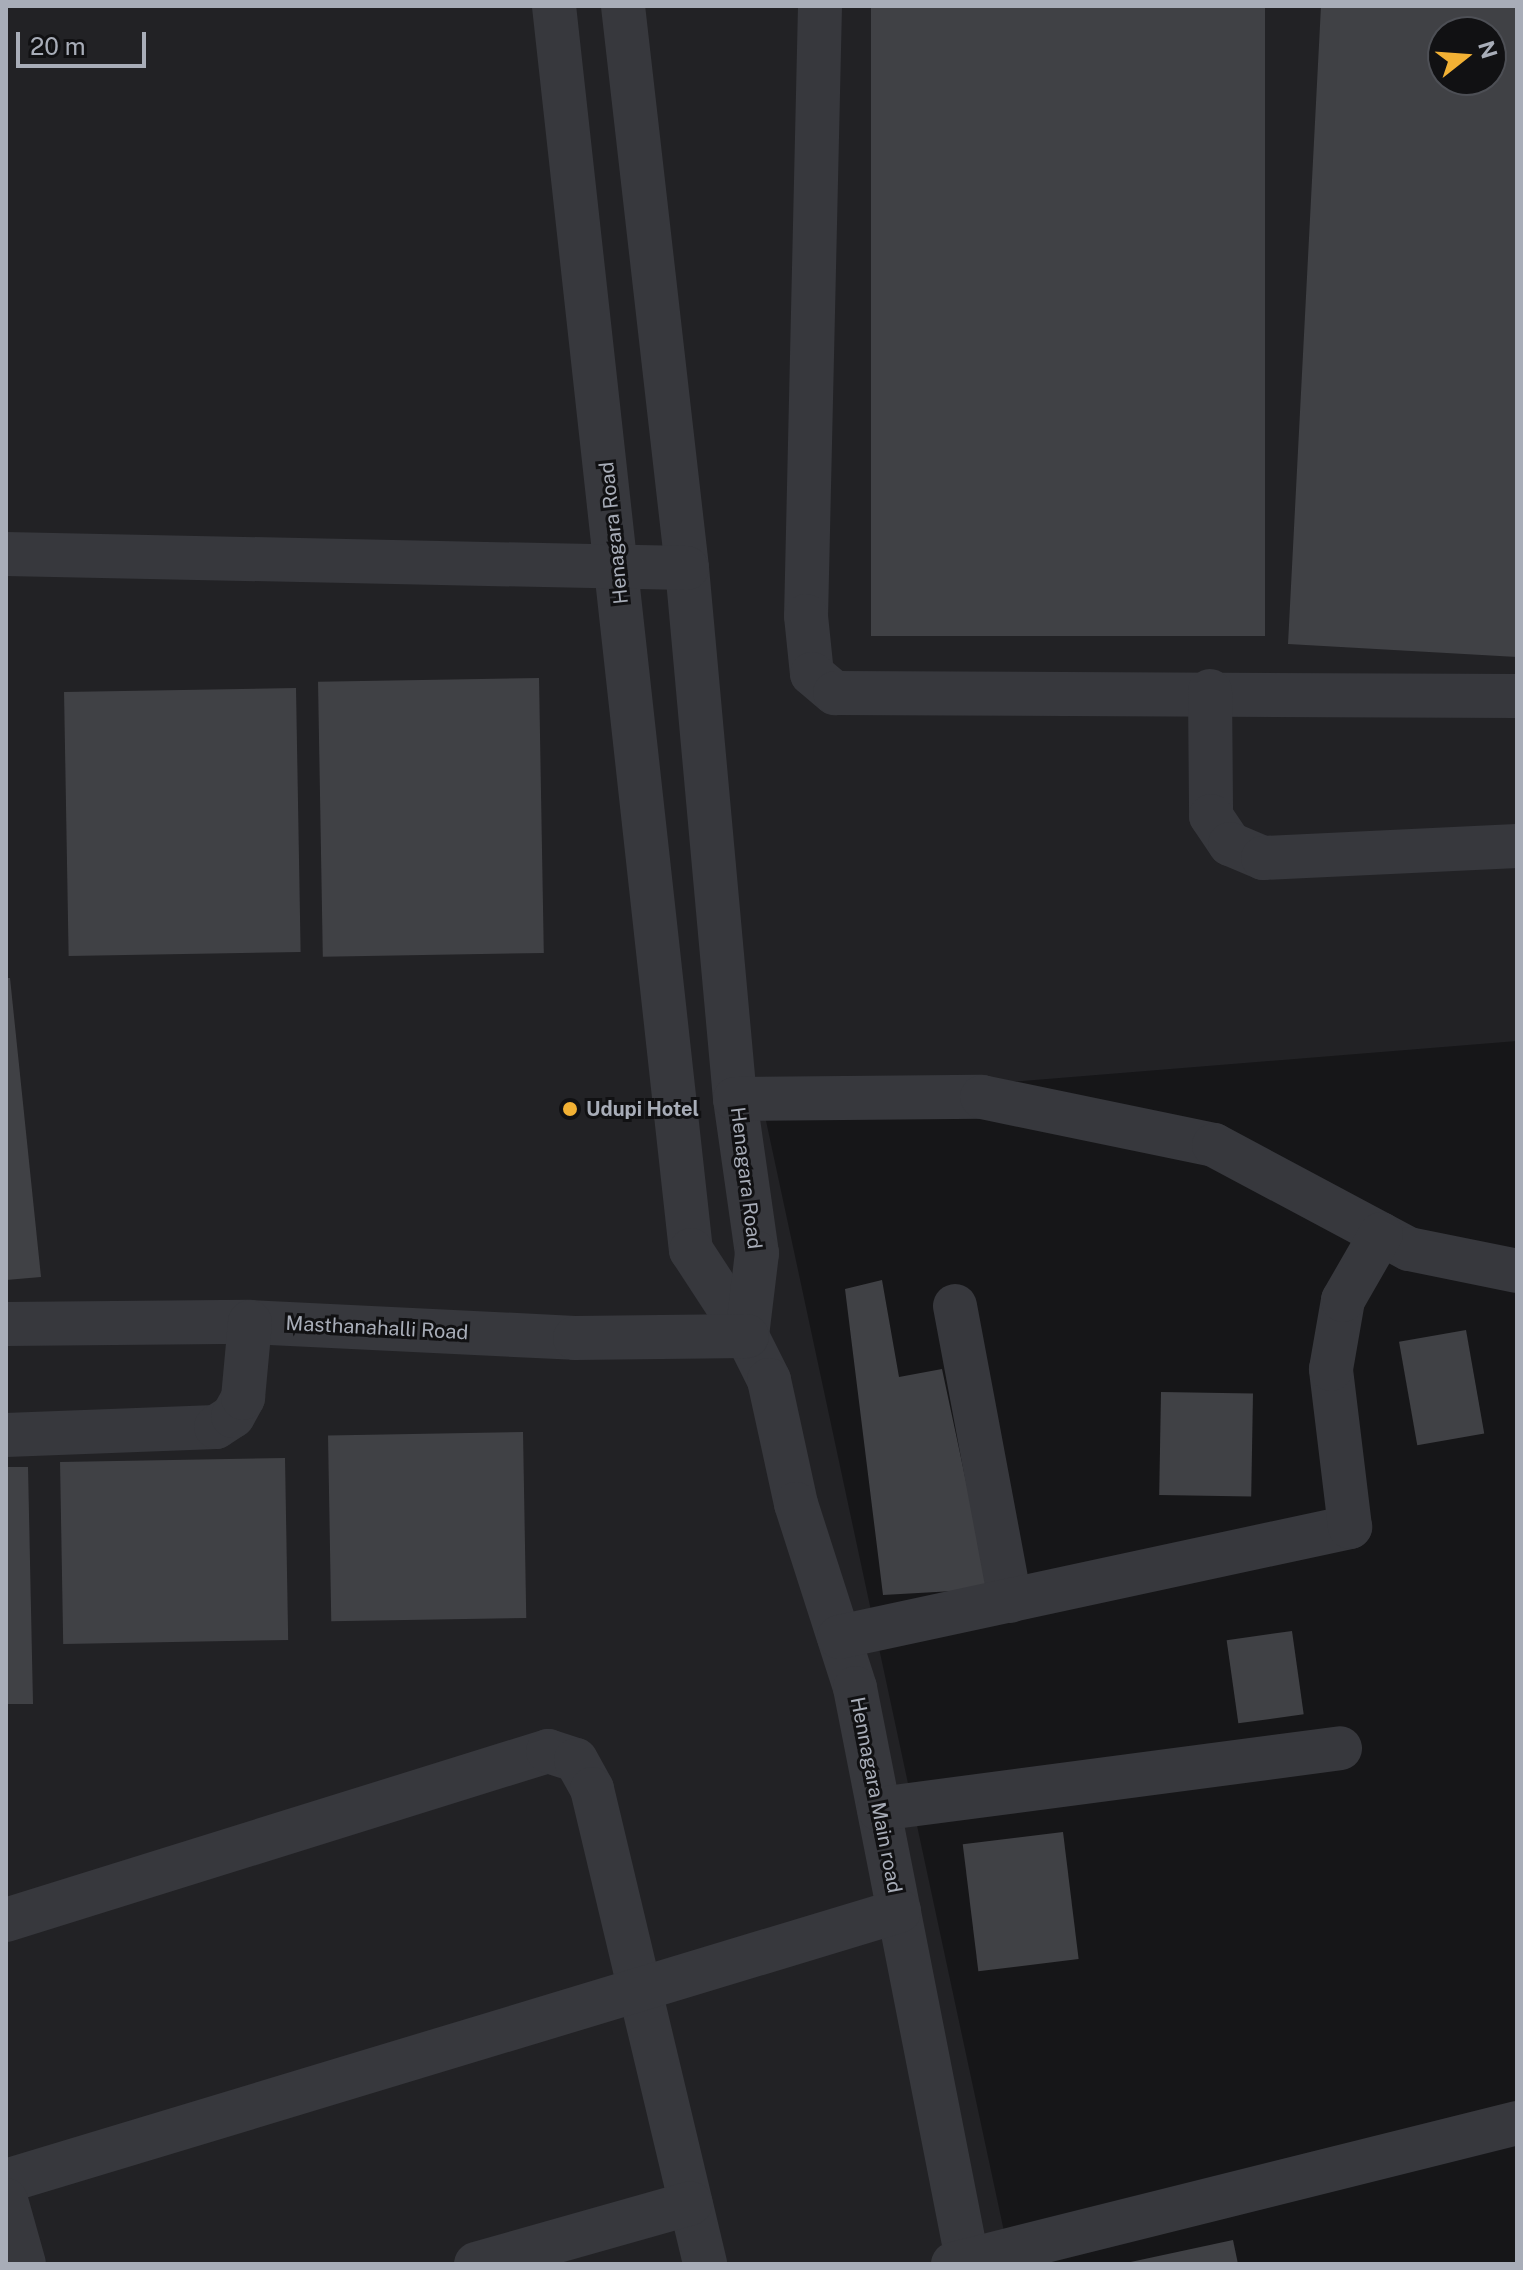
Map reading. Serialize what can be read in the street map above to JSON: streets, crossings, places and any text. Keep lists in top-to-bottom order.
{
  "streets": {
    "street": ["Henagara Road", "Masthanahalli Road", "Hennagara Main road"]
  },
  "crossings": [
    ["Henagara Road", "Masthanahalli Road"],
    ["Henagara Road", "Hennagara Main road"],
    ["Masthanahalli Road", "Hennagara Main road"]
  ],
  "places": ["Udupi Hotel"],
  "scale_bar": "20 m",
  "north": "right"
}
